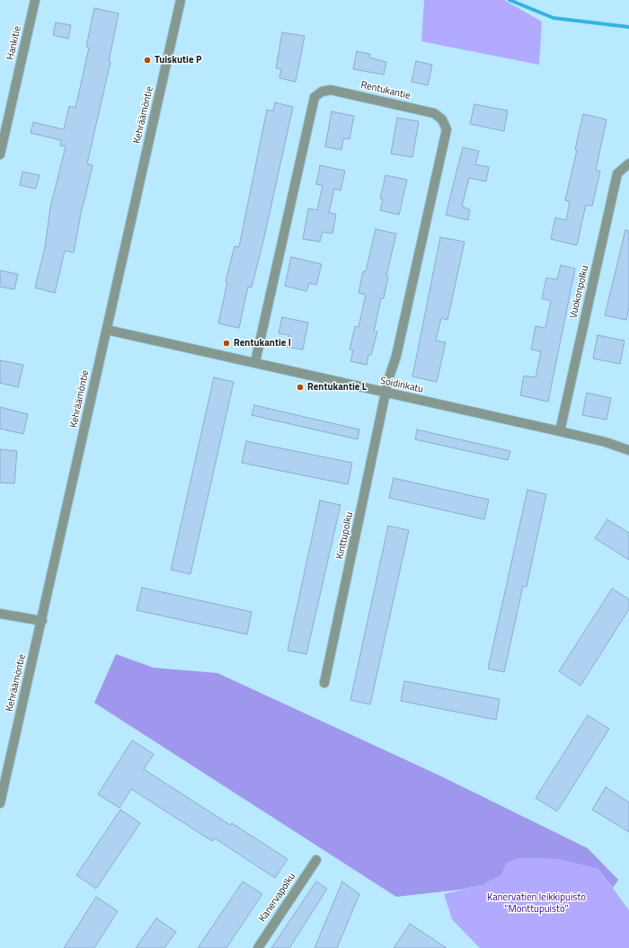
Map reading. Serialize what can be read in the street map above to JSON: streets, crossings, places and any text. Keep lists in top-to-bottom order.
{
  "streets": {
    "street": [
      "Hankitie",
      "Rentukantie",
      "Kehräämöntie",
      "Vuokonpolku",
      "Soidinkatu",
      "Kinttupolku",
      "Kanervapolku"
    ]
  },
  "crossings": [
    ["Rentukantie", "Soidinkatu"],
    ["Rentukantie", "Kinttupolku"],
    ["Kehräämöntie", "Soidinkatu"],
    ["Vuokonpolku", "Soidinkatu"],
    ["Soidinkatu", "Kinttupolku"]
  ],
  "parks": ["Kanervatien leikkipuisto \"Monttupuisto\""],
  "places": ["Tuiskutie P", "Rentukantie I", "Rentukantie L"]
}
